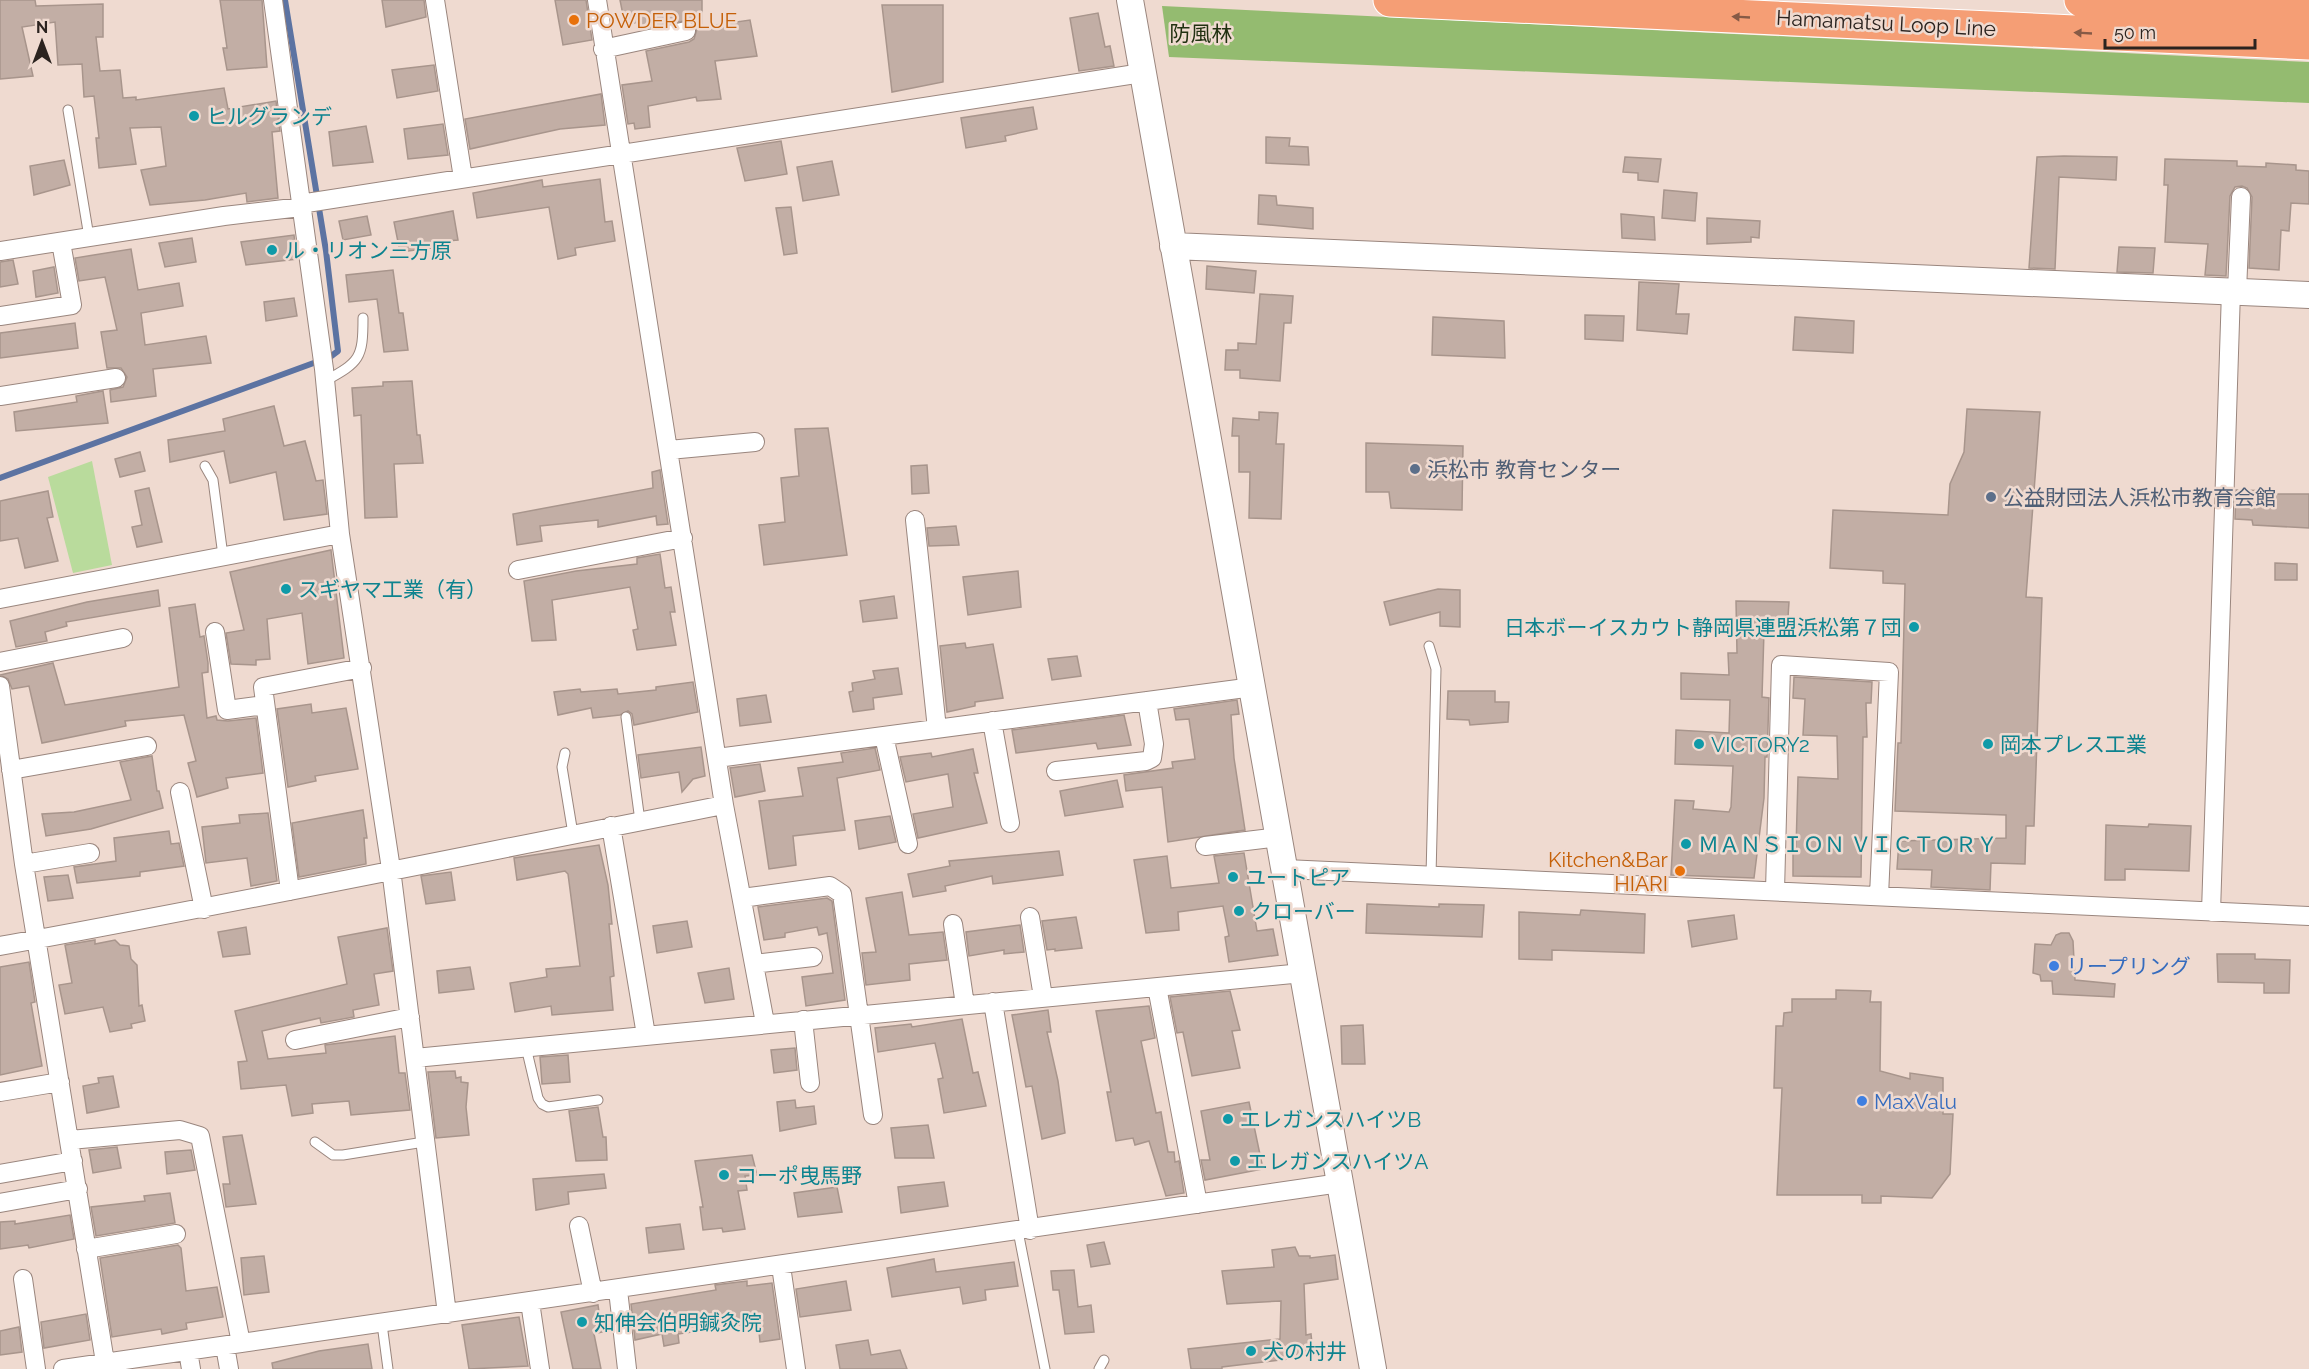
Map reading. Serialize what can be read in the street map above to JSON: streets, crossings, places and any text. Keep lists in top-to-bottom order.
{
  "streets": {
    "highway": ["Hamamatsu Loop Line"]
  },
  "one_way": ["Hamamatsu Loop Line"],
  "parks": ["防風林"],
  "places": [
    "POWDER BLUE",
    "ヒルグランデ",
    "ル・リオン三方原",
    "浜松市 教育センター",
    "公益財団法人浜松市教育会館",
    "スギヤマ工業（有）",
    "日本ボーイスカウト静岡県連盟浜松第７団",
    "VICTORY2",
    "岡本プレス工業",
    "ＭＡＮＳＩＯＮ ＶＩＣＴＯＲＹ",
    "Kitchen&Bar HIARI",
    "ユートピア",
    "クローバー",
    "リープリング",
    "MaxValu",
    "エレガンスハイツB",
    "エレガンスハイツA",
    "コーポ曳馬野",
    "知伸会伯明鍼灸院",
    "犬の村井"
  ],
  "scale_bar": "50 m",
  "north": "top"
}
